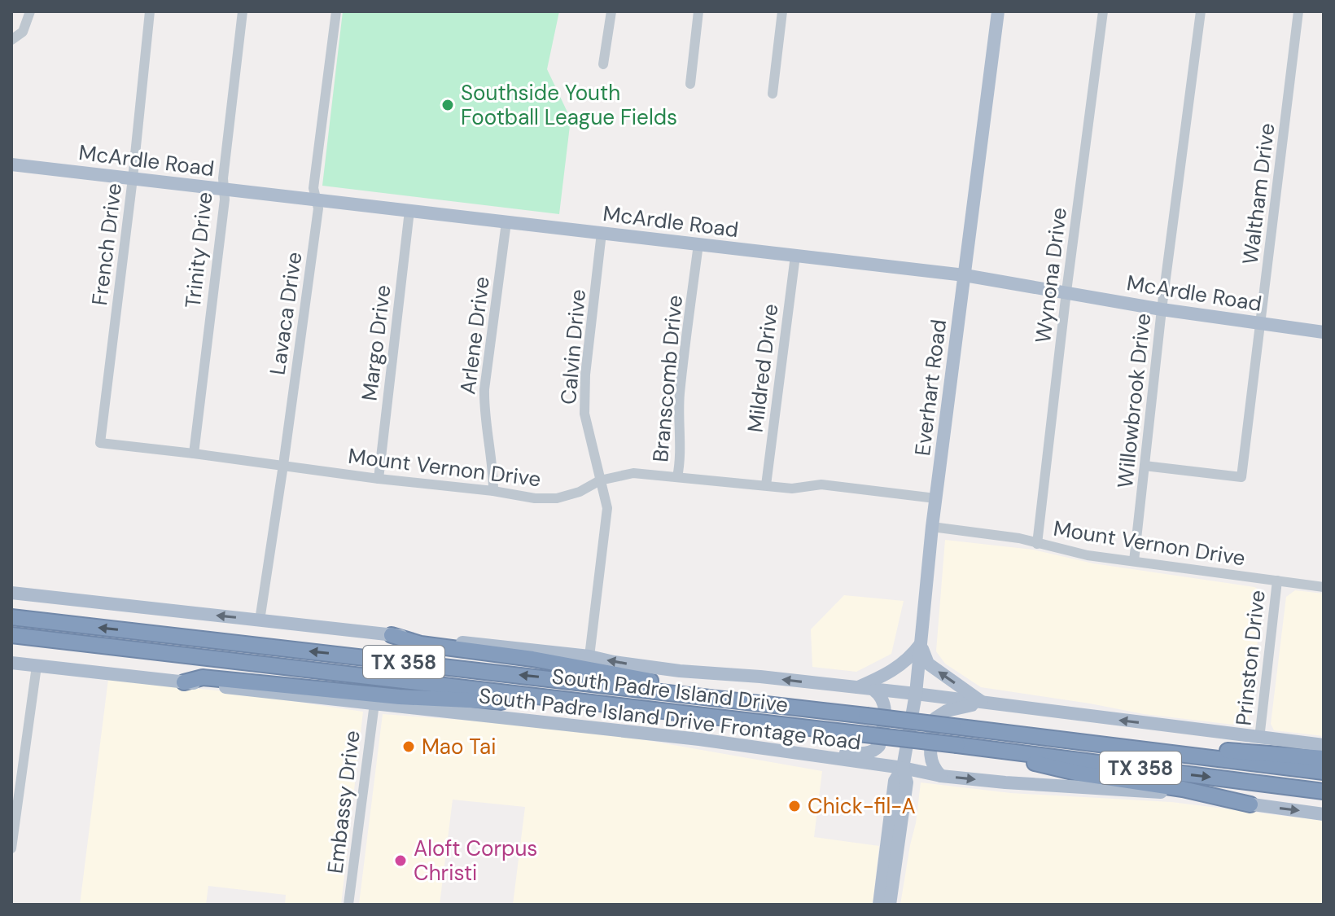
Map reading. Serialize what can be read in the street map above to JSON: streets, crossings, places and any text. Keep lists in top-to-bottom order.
{
  "streets": {
    "highway": ["TX 358", "South Padre Island Drive"],
    "main road": ["McArdle Road", "Everhart Road", "South Padre Island Drive Frontage Road"],
    "street": [
      "Waltham Drive",
      "French Drive",
      "Trinity Drive",
      "Wynona Drive",
      "Lavaca Drive",
      "Arlene Drive",
      "Margo Drive",
      "Calvin Drive",
      "Mildred Drive",
      "Branscomb Drive",
      "Willowbrook Drive",
      "Mount Vernon Drive",
      "Prinston Drive",
      "Embassy Drive"
    ]
  },
  "crossings": [
    ["McArdle Road", "Waltham Drive"],
    ["McArdle Road", "French Drive"],
    ["McArdle Road", "Trinity Drive"],
    ["McArdle Road", "Wynona Drive"],
    ["McArdle Road", "Lavaca Drive"],
    ["McArdle Road", "Arlene Drive"],
    ["McArdle Road", "Margo Drive"],
    ["McArdle Road", "Calvin Drive"],
    ["McArdle Road", "Mildred Drive"],
    ["McArdle Road", "Branscomb Drive"],
    ["McArdle Road", "Everhart Road"],
    ["McArdle Road", "Willowbrook Drive"],
    ["Waltham Drive", "Willowbrook Drive"],
    ["French Drive", "Mount Vernon Drive"],
    ["Trinity Drive", "Mount Vernon Drive"],
    ["Wynona Drive", "Mount Vernon Drive"],
    ["Lavaca Drive", "Mount Vernon Drive"],
    ["Arlene Drive", "Mount Vernon Drive"],
    ["Margo Drive", "Mount Vernon Drive"],
    ["Calvin Drive", "Mount Vernon Drive"],
    ["Mildred Drive", "Mount Vernon Drive"],
    ["Branscomb Drive", "Mount Vernon Drive"],
    ["Everhart Road", "Mount Vernon Drive"],
    ["Everhart Road", "South Padre Island Drive Frontage Road"],
    ["Willowbrook Drive", "Mount Vernon Drive"],
    ["Mount Vernon Drive", "Prinston Drive"],
    ["South Padre Island Drive Frontage Road", "Embassy Drive"]
  ],
  "places": [
    "Southside Youth Football League Fields",
    "Mao Tai",
    "Chick-fil-A",
    "Aloft Corpus Christi"
  ]
}
